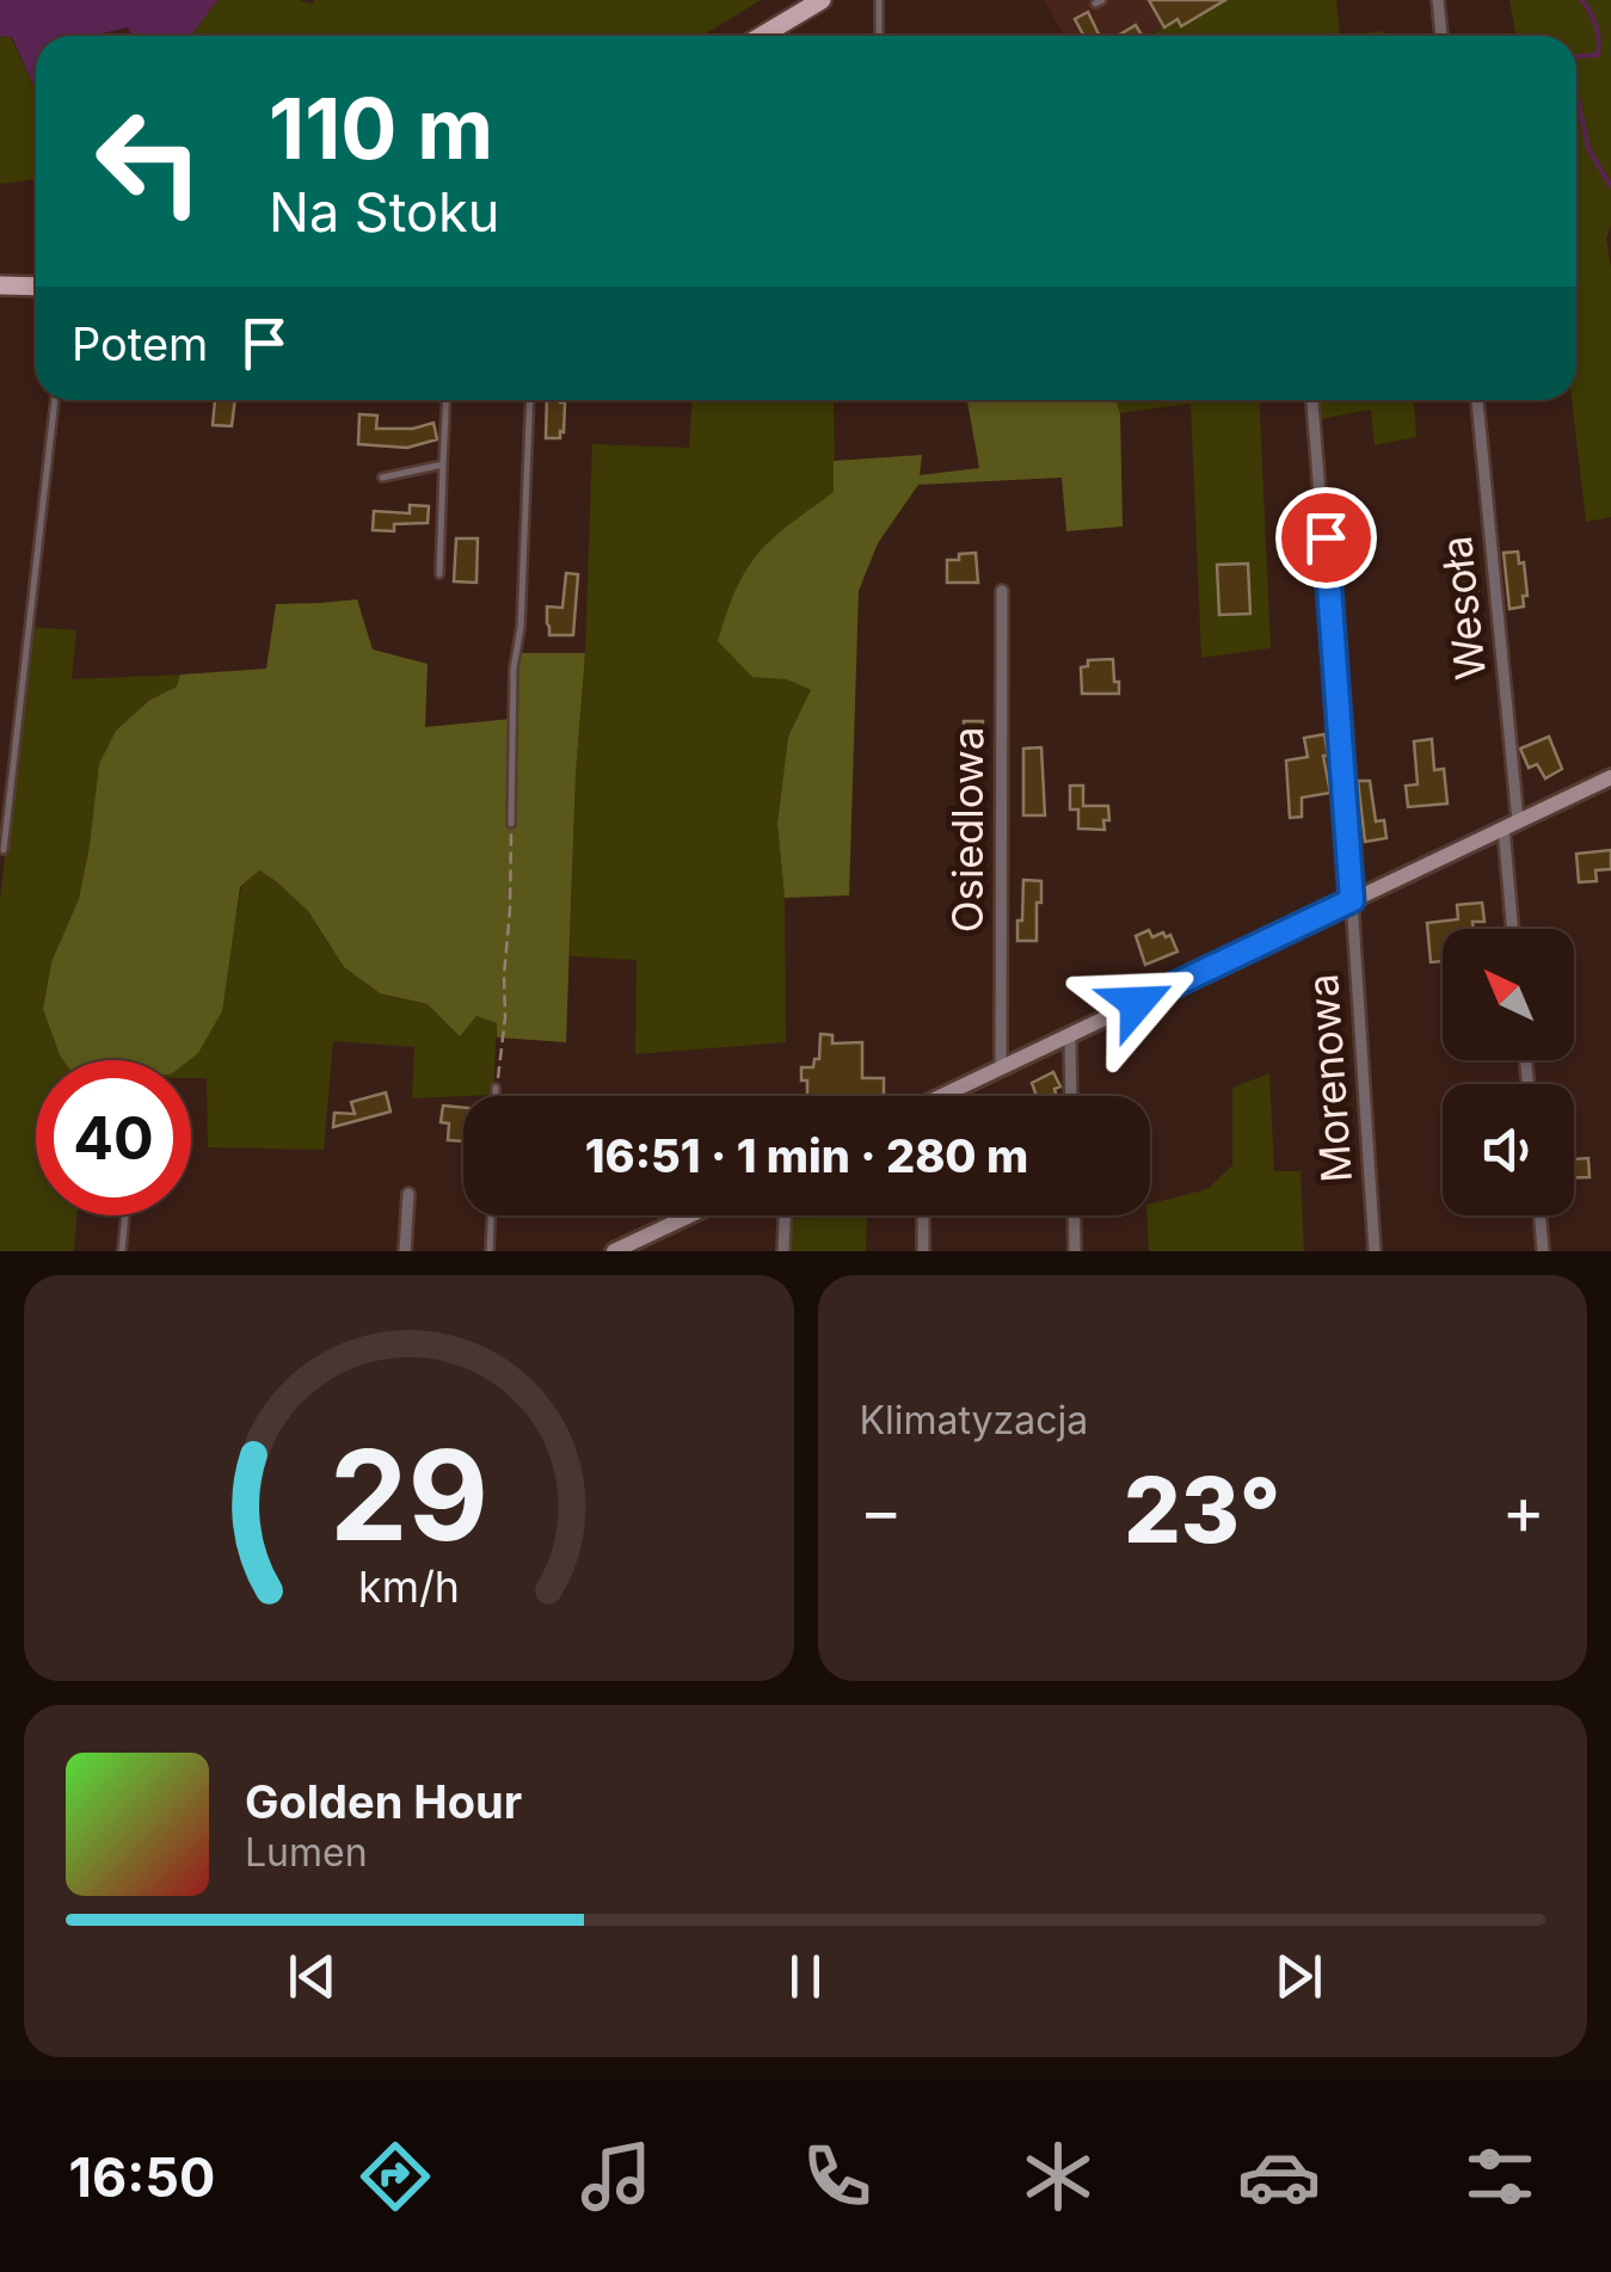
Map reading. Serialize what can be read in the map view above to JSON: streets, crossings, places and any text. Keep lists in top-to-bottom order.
{
  "streets": {
    "street": ["Wesoła", "Osiedlowa", "Morenowa"]
  },
  "north": "top left",
  "page": {
    "turn": ["110 m", "Na Stoku"],
    "then": "Potem",
    "limit": "40",
    "trip": "16:51 · 1 min · 280 m",
    "tile": "Klimatyzacja",
    "heat": ["−", "23°", "+"],
    "song": ["Golden Hour", "Lumen"],
    "tabs": "16:50",
    "gauge": ["29", "km/h"]
  }
}
